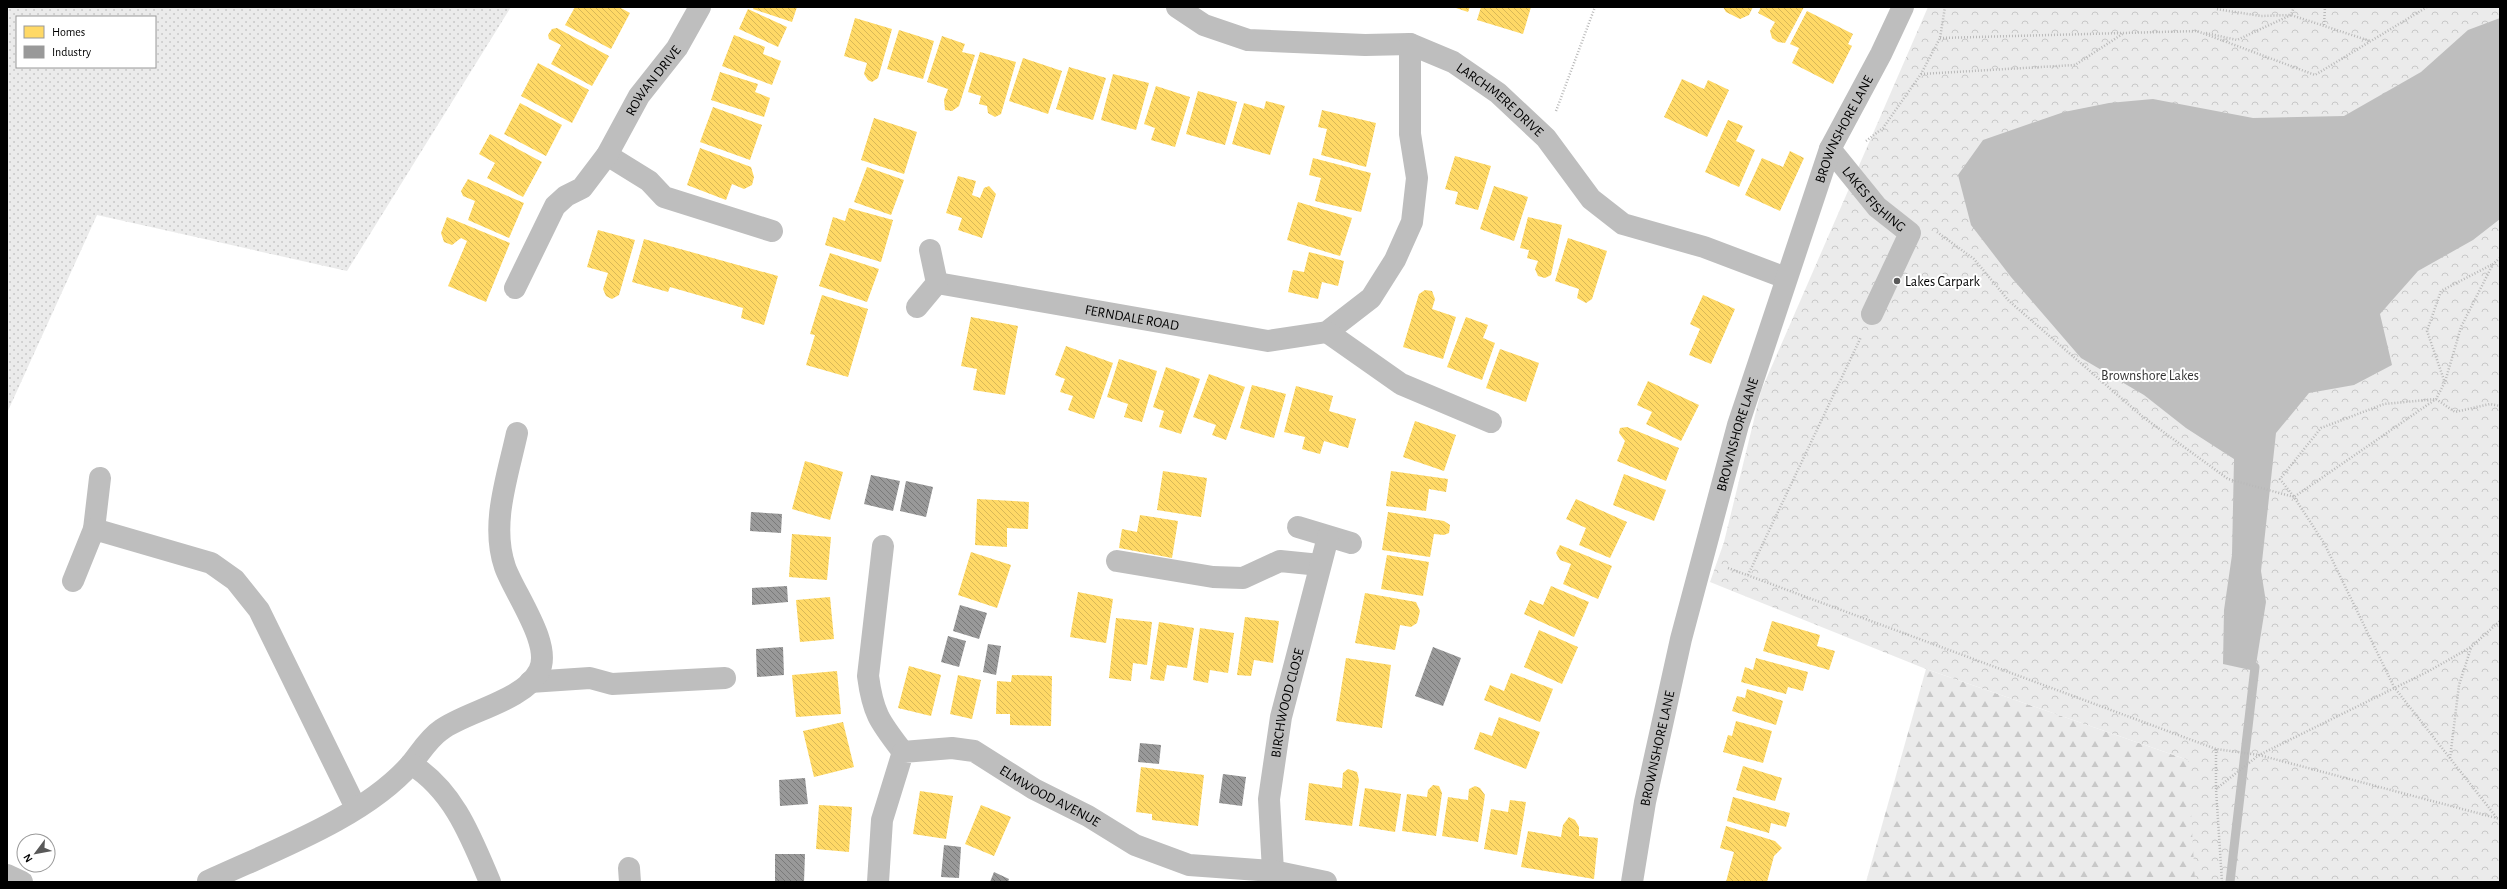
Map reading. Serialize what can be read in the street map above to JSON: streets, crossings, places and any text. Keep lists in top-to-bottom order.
{
  "streets": {
    "street": [
      "ROWAN DRIVE",
      "LARCHMERE DRIVE",
      "BROWNSHORE LANE",
      "LAKES FISHING",
      "FERNDALE ROAD",
      "BIRCHWOOD CLOSE",
      "ELMWOOD AVENUE"
    ]
  },
  "crossings": [
    ["LARCHMERE DRIVE", "BROWNSHORE LANE"],
    ["LARCHMERE DRIVE", "FERNDALE ROAD"],
    ["BROWNSHORE LANE", "LAKES FISHING"],
    ["BIRCHWOOD CLOSE", "ELMWOOD AVENUE"]
  ],
  "parks": ["Brownshore Lakes"],
  "places": ["Lakes Carpark"],
  "legend": ["Homes", "Industry"],
  "north": "bottom left"
}
